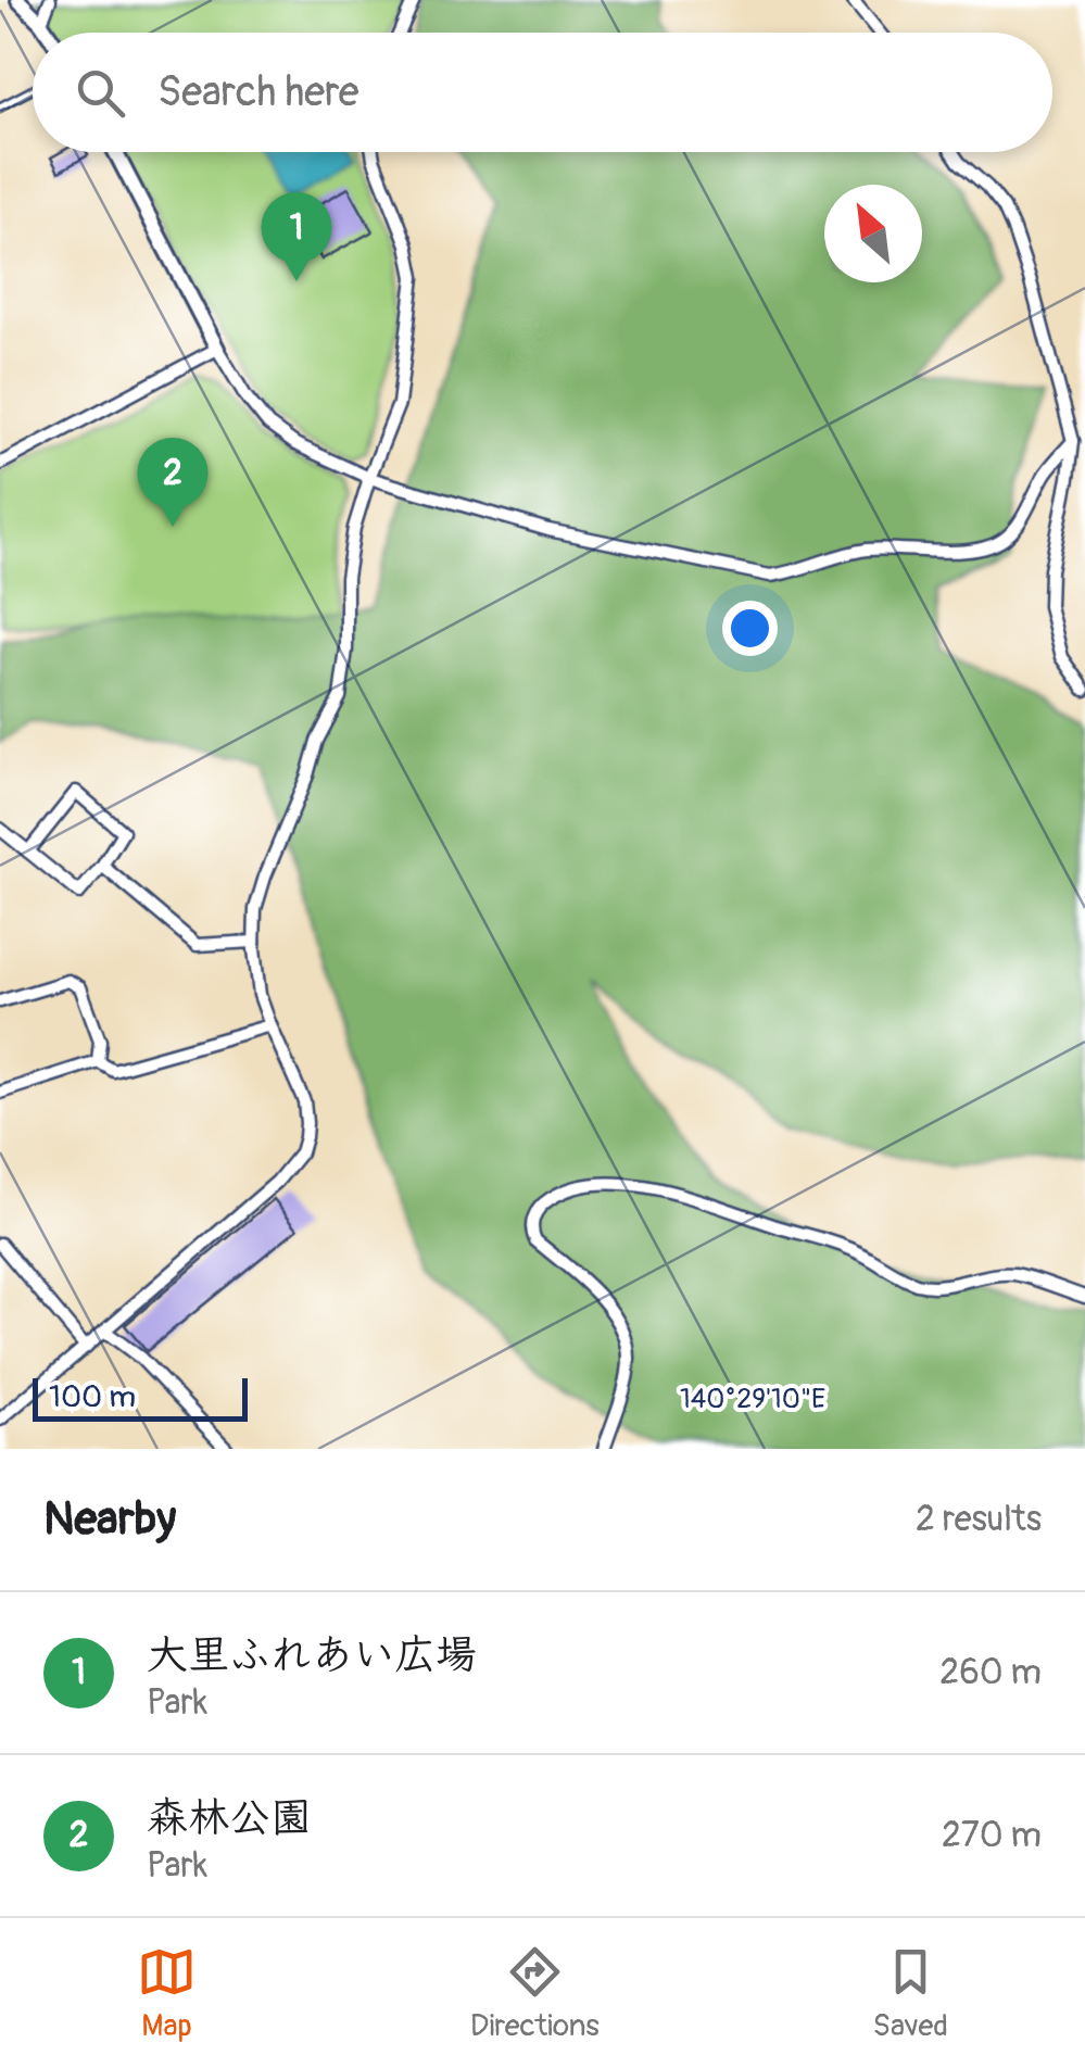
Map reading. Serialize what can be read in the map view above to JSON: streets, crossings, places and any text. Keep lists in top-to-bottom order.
{
  "scale_bar": "100 m",
  "north": "top left",
  "page": {
    "search": "Search here",
    "pins": ["1", "2"],
    "scale": "100 m",
    "heading": ["Nearby", "2 results"],
    "list": [
      {
        "mark": "1",
        "name": "大里ふれあい広場",
        "note": "Park",
        "value": "260 m"
      },
      {
        "mark": "2",
        "name": "森林公園",
        "note": "Park",
        "value": "270 m"
      }
    ],
    "nav": ["Map", "Directions", "Saved"]
  },
  "coordinates": ["140°29'10\"E"]
}
